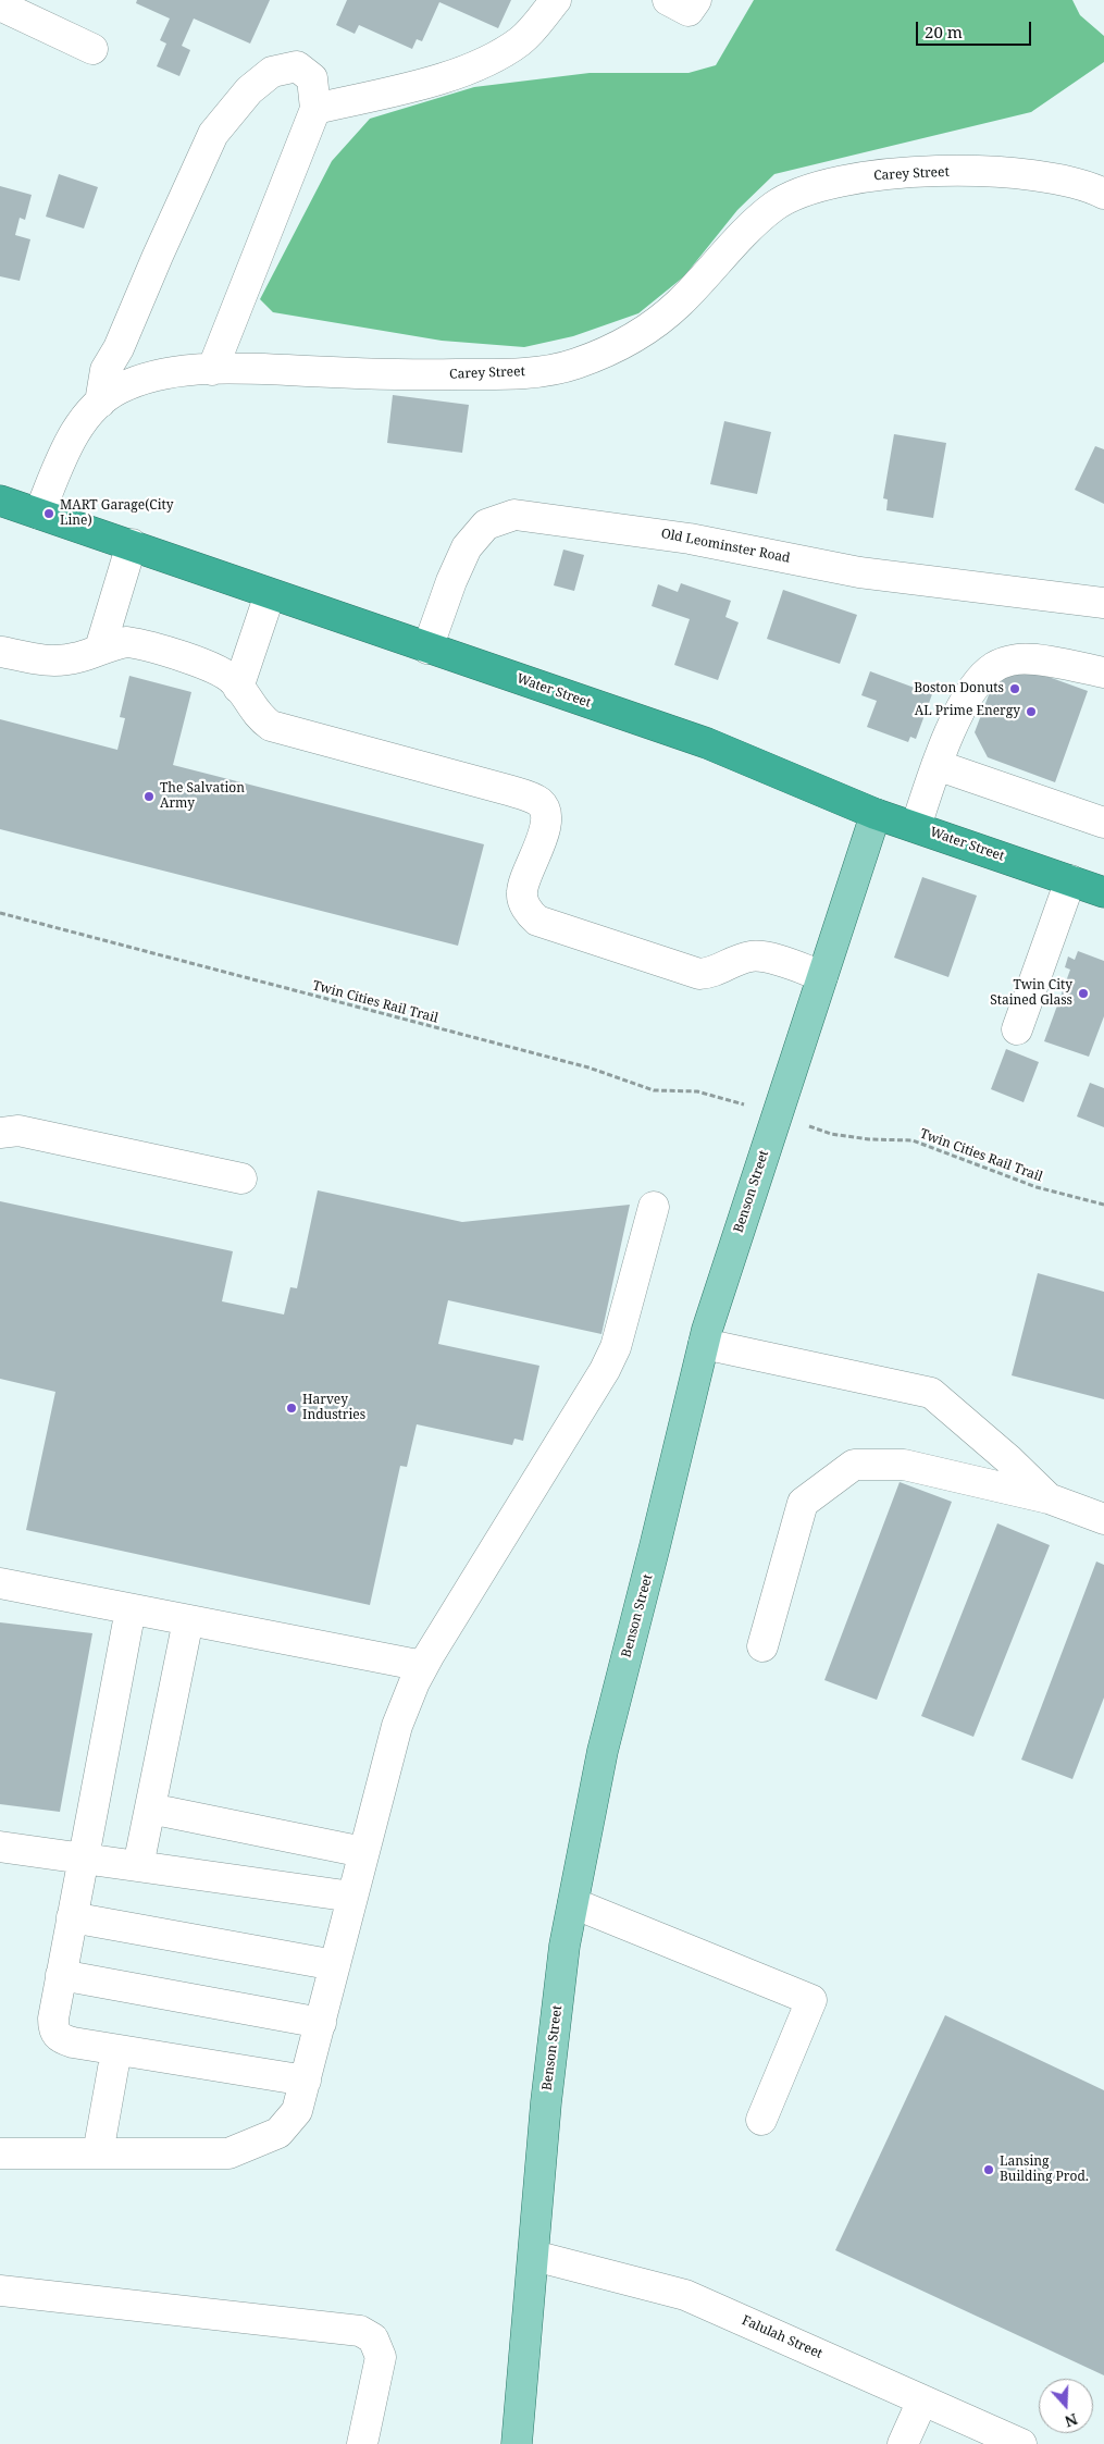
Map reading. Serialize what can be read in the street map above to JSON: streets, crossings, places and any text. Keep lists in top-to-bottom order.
{
  "streets": {
    "highway": ["Water Street"],
    "main road": ["Benson Street"],
    "street": ["Carey Street", "Old Leominster Road", "Falulah Street"],
    "path": ["Twin Cities Rail Trail"]
  },
  "crossings": [
    ["Carey Street", "Water Street"],
    ["Old Leominster Road", "Water Street"],
    ["Water Street", "Benson Street"],
    ["Benson Street", "Falulah Street"]
  ],
  "places": [
    "MART Garage(City Line)",
    "Boston Donuts",
    "AL Prime Energy",
    "The Salvation Army",
    "Twin City Stained Glass",
    "Harvey Industries",
    "Lansing Building Prod."
  ],
  "scale_bar": "20 m",
  "north": "bottom"
}
